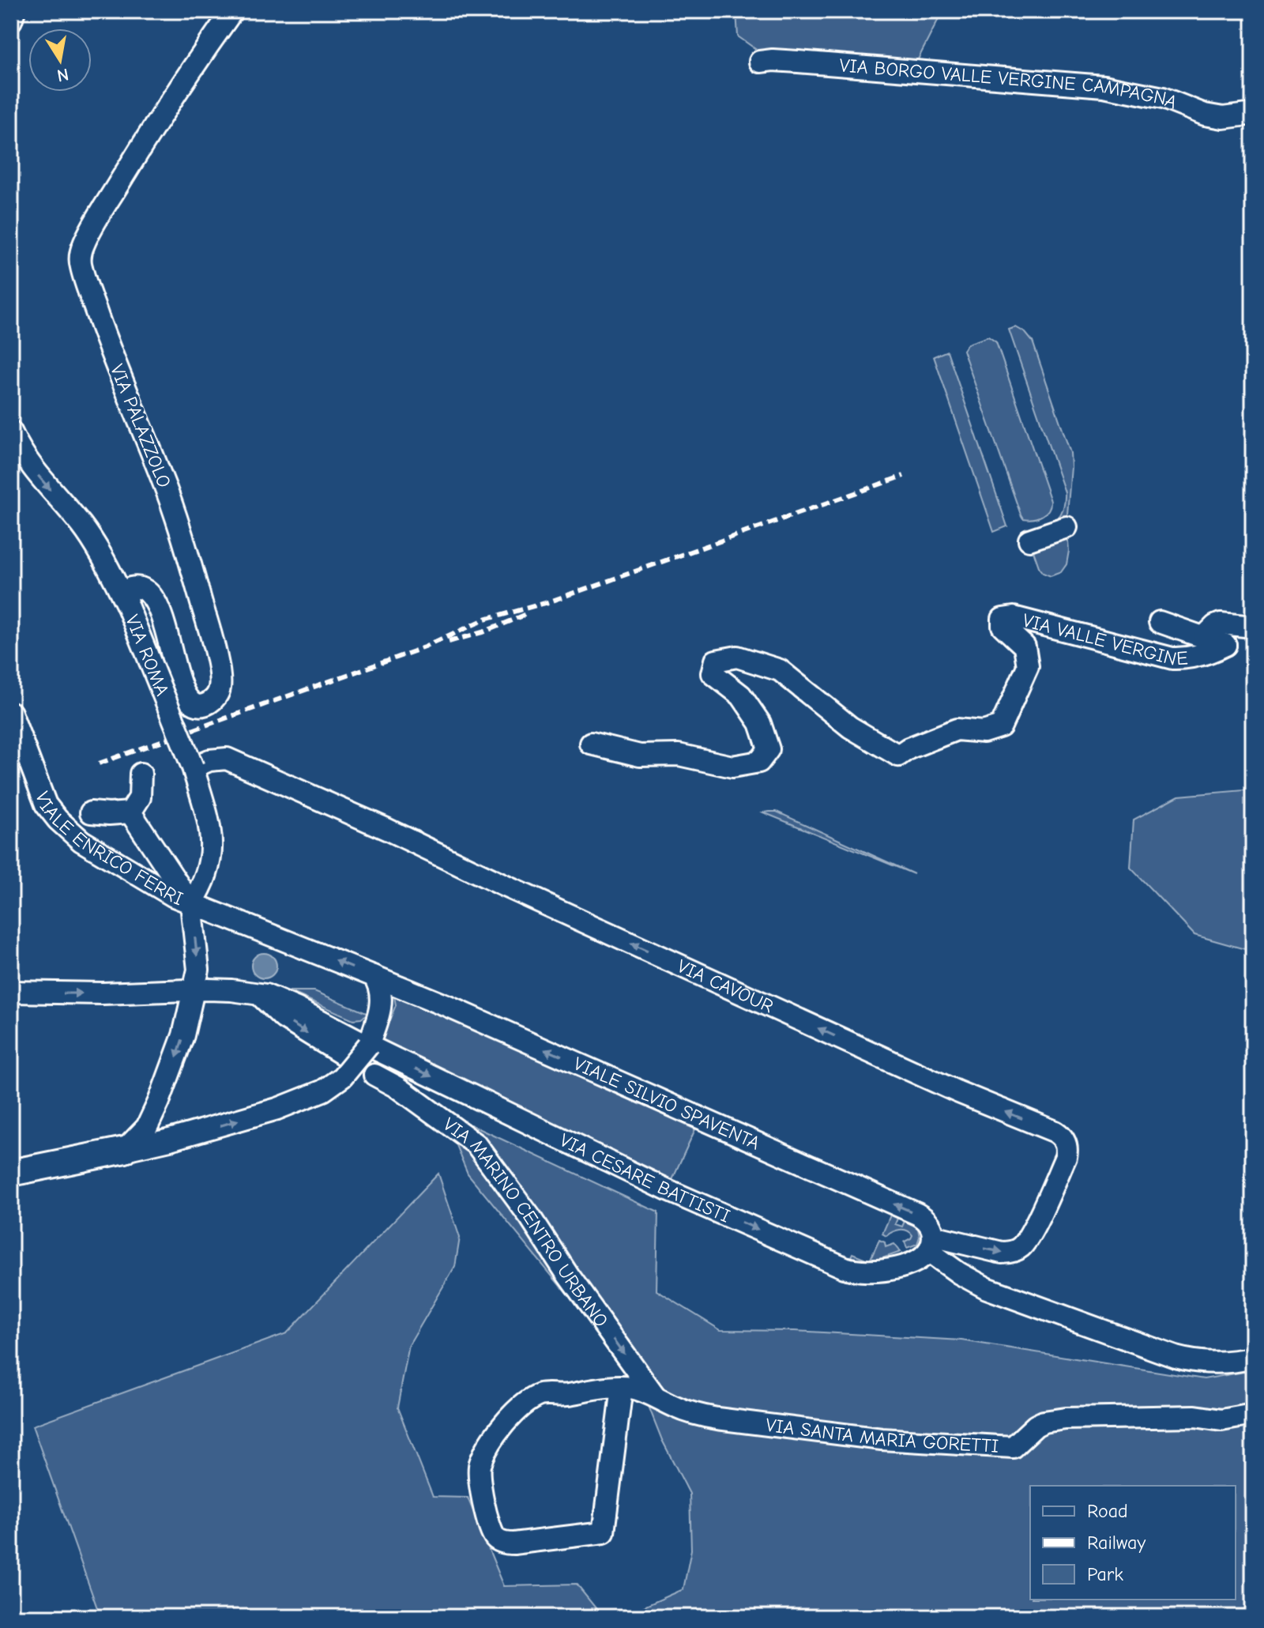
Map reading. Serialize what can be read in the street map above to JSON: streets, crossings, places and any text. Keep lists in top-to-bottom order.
{
  "streets": {
    "street": [
      "VIA BORGO VALLE VERGINE CAMPAGNA",
      "VIA PALAZZOLO",
      "VIA VALLE VERGINE",
      "VIA ROMA",
      "VIALE ENRICO FERRI",
      "VIA CAVOUR",
      "VIALE SILVIO SPAVENTA",
      "VIA CESARE BATTISTI",
      "VIA MARINO CENTRO URBANO",
      "VIA SANTA MARIA GORETTI"
    ]
  },
  "crossings": [
    ["VIA PALAZZOLO", "VIA ROMA"],
    ["VIA ROMA", "VIALE ENRICO FERRI"],
    ["VIA ROMA", "VIA CAVOUR"],
    ["VIALE ENRICO FERRI", "VIALE SILVIO SPAVENTA"],
    ["VIA CAVOUR", "VIALE SILVIO SPAVENTA"],
    ["VIA CAVOUR", "VIA CESARE BATTISTI"],
    ["VIALE SILVIO SPAVENTA", "VIA CESARE BATTISTI"],
    ["VIA MARINO CENTRO URBANO", "VIA SANTA MARIA GORETTI"]
  ],
  "one_way": [
    "VIA ROMA",
    "VIALE SILVIO SPAVENTA",
    "VIA CESARE BATTISTI",
    "VIA MARINO CENTRO URBANO"
  ],
  "legend": ["Road", "Railway", "Park"],
  "north": "bottom"
}
